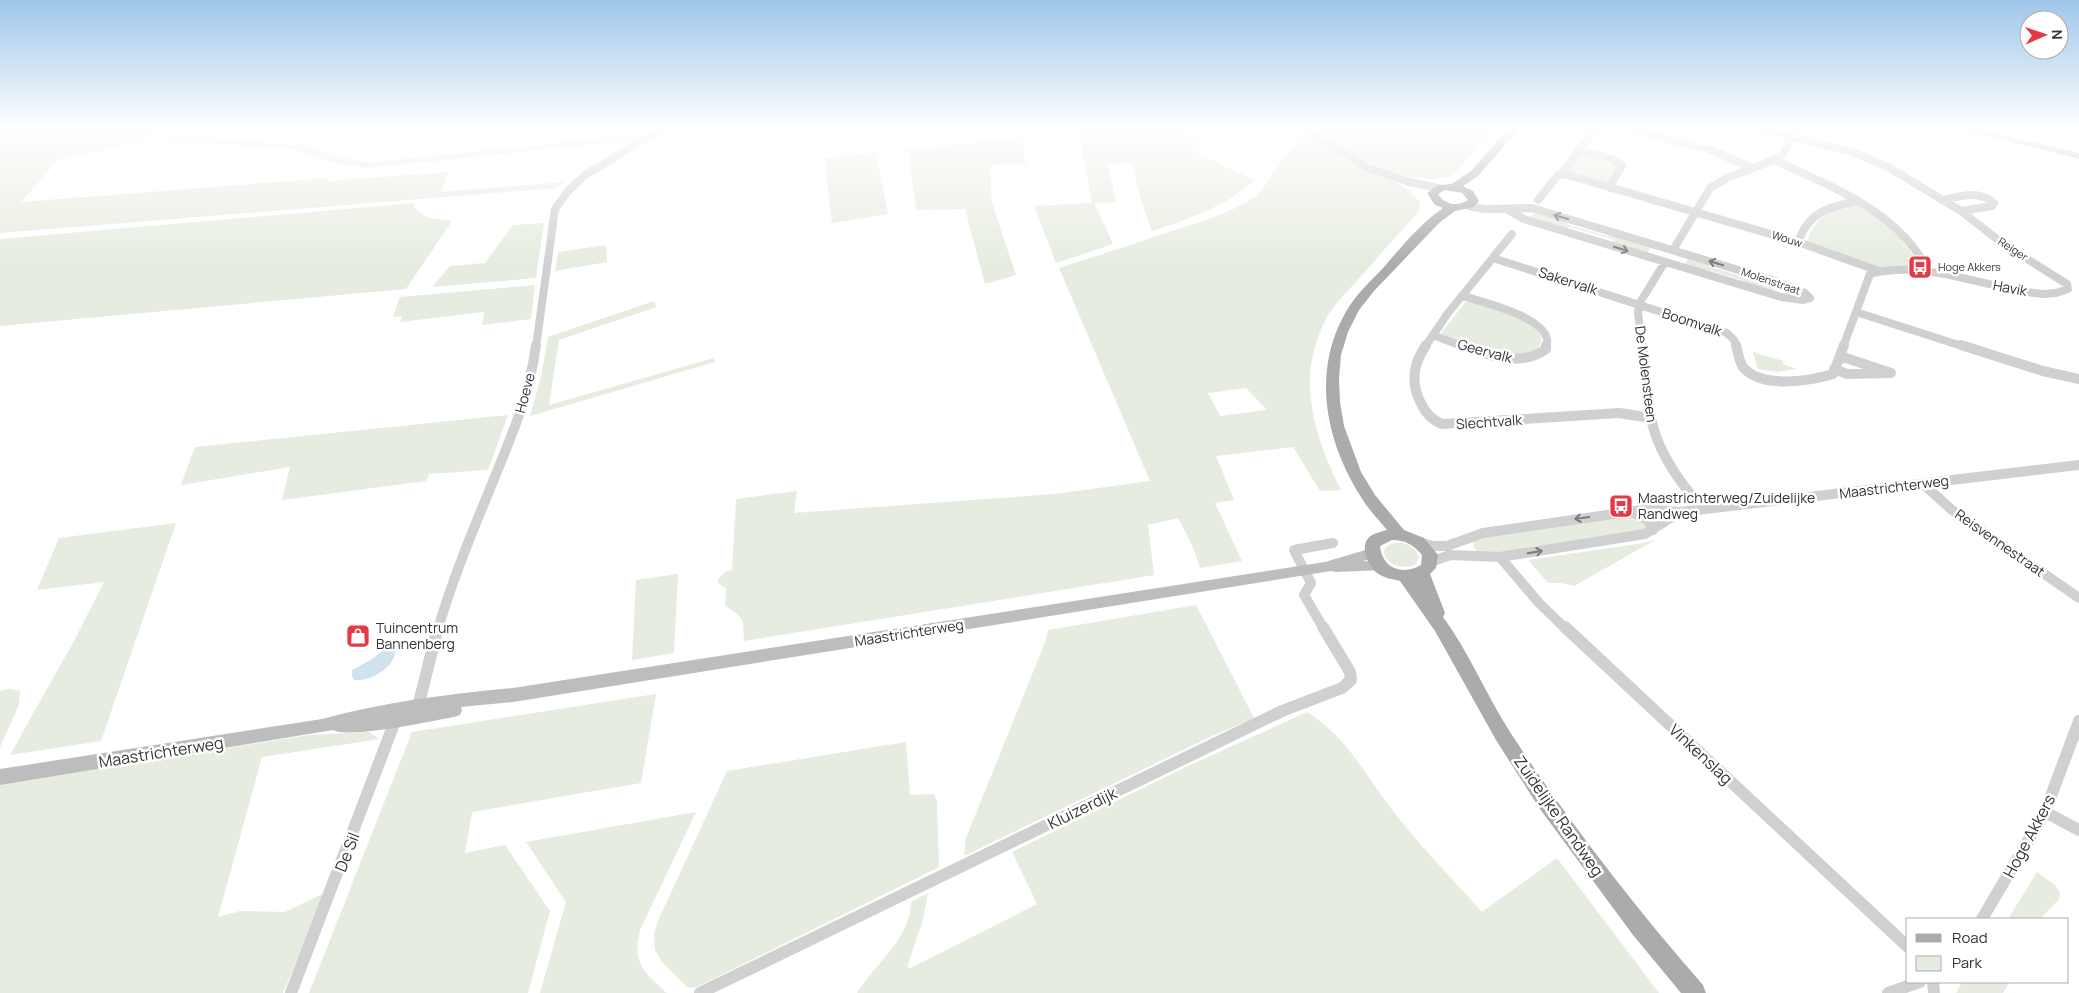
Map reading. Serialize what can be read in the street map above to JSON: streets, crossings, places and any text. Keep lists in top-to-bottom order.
{
  "streets": {
    "main road": ["Maastrichterweg", "Zuidelijke Randweg"],
    "street": [
      "Wouw",
      "Reiger",
      "Sakervalk",
      "Molenstraat",
      "Havik",
      "Boomvalk",
      "Geervalk",
      "De Molensteen",
      "Hoeve",
      "Slechtvalk",
      "Reisvennestraat",
      "Vinkenslag",
      "Kluizerdijk",
      "Hoge Akkers",
      "De Sil"
    ]
  },
  "crossings": [
    ["Wouw", "Havik"],
    ["Reiger", "Havik"],
    ["Sakervalk", "Boomvalk"],
    ["Sakervalk", "De Molensteen"],
    ["Sakervalk", "Slechtvalk"],
    ["Boomvalk", "De Molensteen"],
    ["Geervalk", "Slechtvalk"],
    ["De Molensteen", "Slechtvalk"],
    ["De Molensteen", "Maastrichterweg"],
    ["Hoeve", "Maastrichterweg"],
    ["Maastrichterweg", "Reisvennestraat"],
    ["Maastrichterweg", "Vinkenslag"],
    ["Maastrichterweg", "Kluizerdijk"],
    ["Maastrichterweg", "Zuidelijke Randweg"],
    ["Maastrichterweg", "De Sil"]
  ],
  "places": {
    "bus stop": ["Hoge Akkers", "Maastrichterweg/Zuidelijke Randweg"],
    "shop": ["Tuincentrum Bannenberg"]
  },
  "legend": ["Road", "Park"],
  "north": "right"
}
